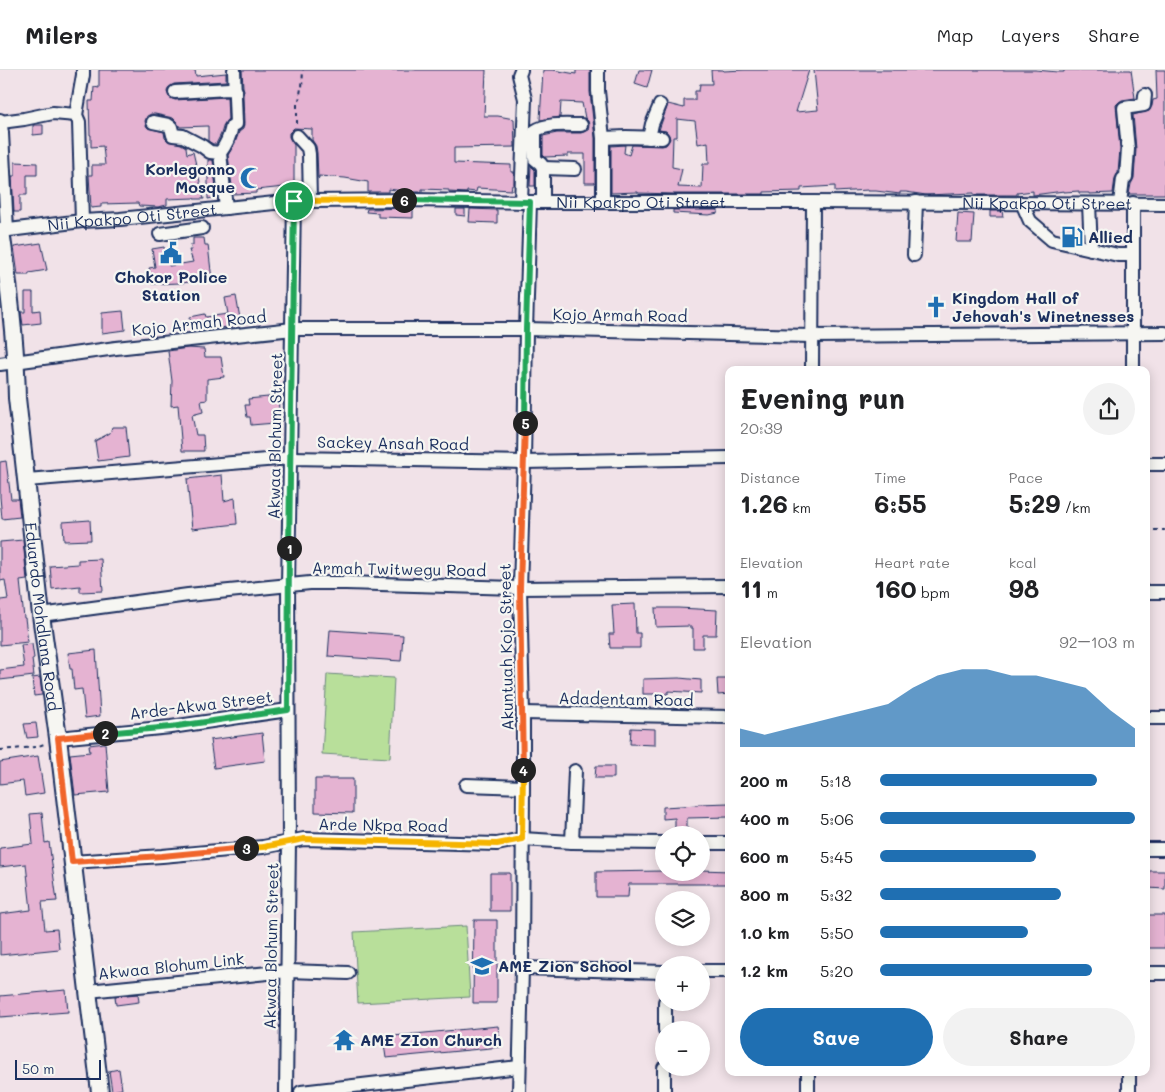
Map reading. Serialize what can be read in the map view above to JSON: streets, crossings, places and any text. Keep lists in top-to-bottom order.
{
  "streets": {
    "main road": ["Eduardo Mohdlana Road"],
    "street": [
      "Nii Kpakpo Oti Street",
      "Kojo Armah Road",
      "Akwaa Blohum Street",
      "Sackey Ansah Road",
      "Armah Twitwegu Road",
      "Akuntuah Kojo Street",
      "Adadentam Road",
      "Arde-Akwa Street",
      "Arde Nkpa Road",
      "Akwaa Blohum Link"
    ]
  },
  "crossings": [
    ["Nii Kpakpo Oti Street", "Akwaa Blohum Street"],
    ["Nii Kpakpo Oti Street", "Eduardo Mohdlana Road"],
    ["Nii Kpakpo Oti Street", "Akuntuah Kojo Street"],
    ["Kojo Armah Road", "Akwaa Blohum Street"],
    ["Kojo Armah Road", "Eduardo Mohdlana Road"],
    ["Kojo Armah Road", "Akuntuah Kojo Street"],
    ["Akwaa Blohum Street", "Sackey Ansah Road"],
    ["Akwaa Blohum Street", "Armah Twitwegu Road"],
    ["Akwaa Blohum Street", "Arde-Akwa Street"],
    ["Akwaa Blohum Street", "Arde Nkpa Road"],
    ["Akwaa Blohum Street", "Akwaa Blohum Link"],
    ["Sackey Ansah Road", "Eduardo Mohdlana Road"],
    ["Sackey Ansah Road", "Akuntuah Kojo Street"],
    ["Armah Twitwegu Road", "Eduardo Mohdlana Road"],
    ["Armah Twitwegu Road", "Akuntuah Kojo Street"],
    ["Eduardo Mohdlana Road", "Arde-Akwa Street"],
    ["Eduardo Mohdlana Road", "Arde Nkpa Road"],
    ["Eduardo Mohdlana Road", "Akwaa Blohum Link"],
    ["Akuntuah Kojo Street", "Adadentam Road"],
    ["Akuntuah Kojo Street", "Arde Nkpa Road"]
  ],
  "places": {
    "mosque": ["Korlegonno Mosque"],
    "fuel station": ["Allied"],
    "public building": ["Chokor Police Station"],
    "church": ["Kingdom Hall of Jehovah's Winetnesses"],
    "school or university": ["AME Zion School"],
    "temple": ["AME ZIon Church"]
  },
  "scale_bar": "50 m",
  "page": {
    "header": "Milers",
    "nav": ["Map", "Layers", "Share"],
    "pins": [
      "6",
      "5",
      "1",
      "2",
      "4",
      "3"
    ],
    "heading": ["Evening run", "20:39"],
    "stats": [
      ["Distance", "1.26 km"],
      ["Time", "6:55"],
      ["Pace", "5:29 /km"],
      ["Elevation", "11 m"],
      ["Heart rate", "160 bpm"],
      ["kcal", "98"]
    ],
    "chart": ["Elevation", "92–103 m"],
    "list": [
      {
        "name": "200 m",
        "note": "5:18"
      },
      {
        "name": "400 m",
        "note": "5:06"
      },
      {
        "name": "600 m",
        "note": "5:45"
      },
      {
        "name": "800 m",
        "note": "5:32"
      },
      {
        "name": "1.0 km",
        "note": "5:50"
      },
      {
        "name": "1.2 km",
        "note": "5:20"
      }
    ],
    "map_buttons": ["+", "−"],
    "buttons": ["Save", "Share"],
    "scale": "50 m"
  }
}
